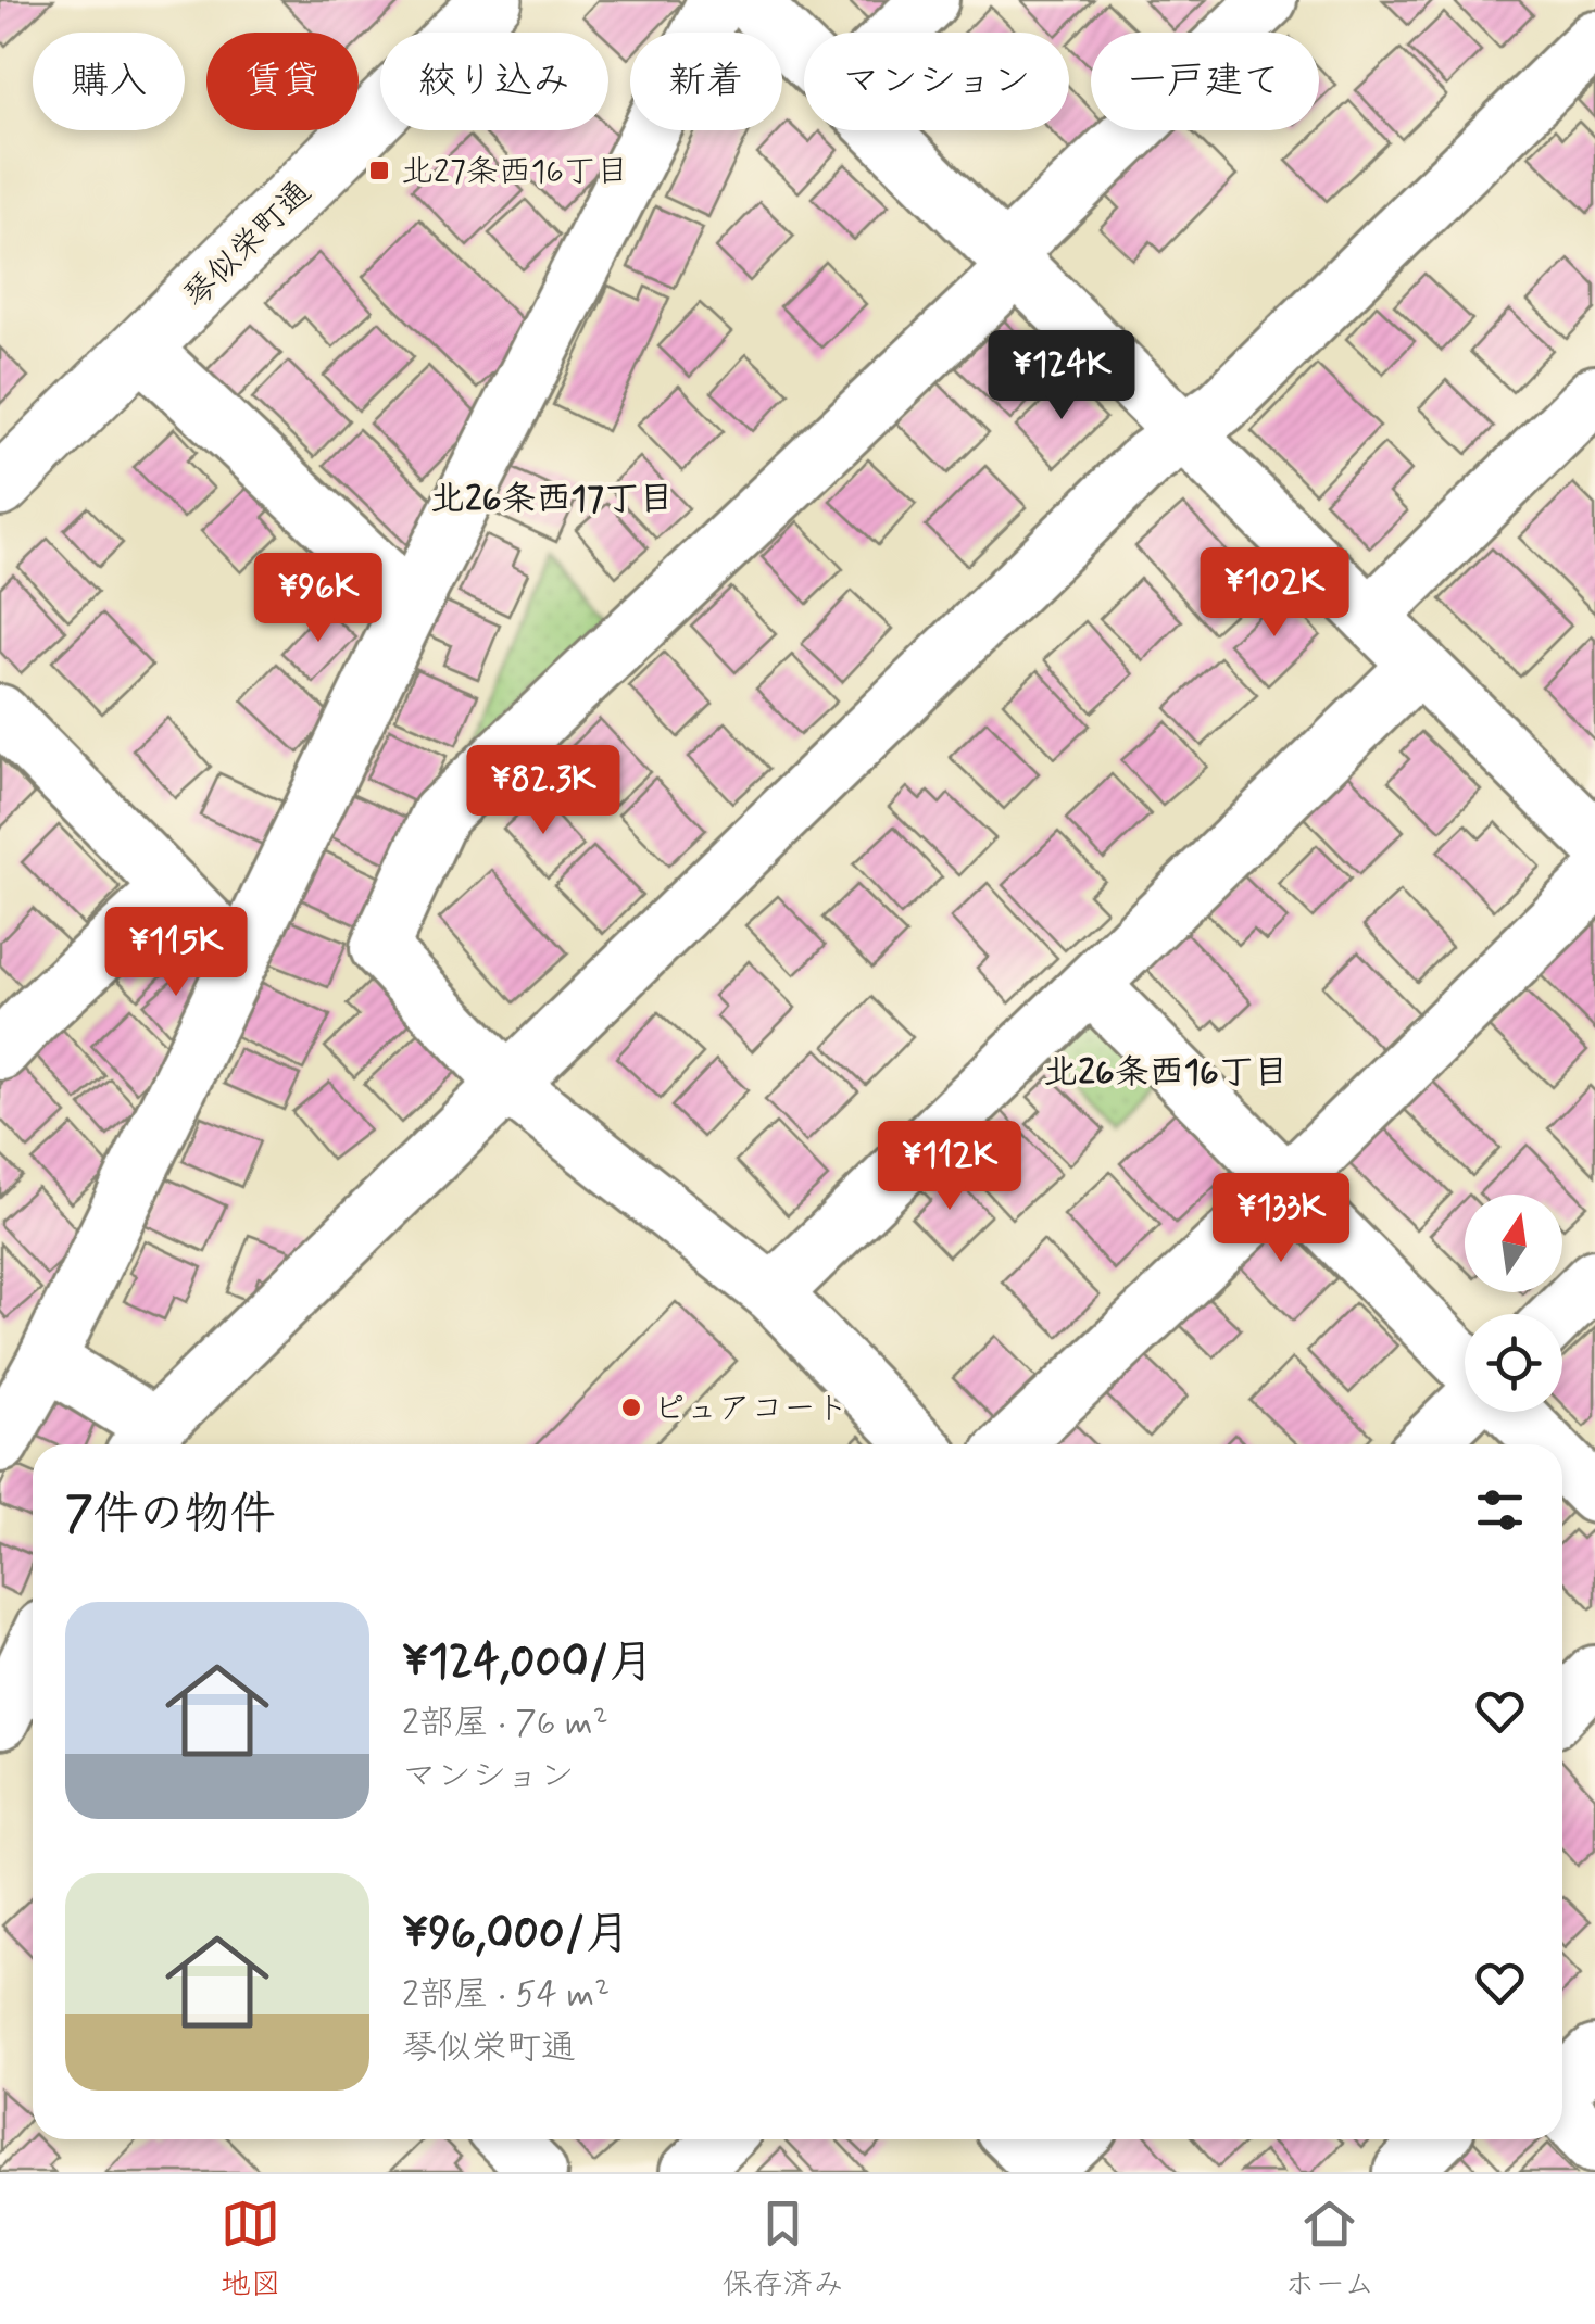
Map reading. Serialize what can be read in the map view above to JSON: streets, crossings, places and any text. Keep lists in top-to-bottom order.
{
  "streets": {
    "main road": ["琴似栄町通"]
  },
  "districts": ["北26条西17丁目", "北26条西16丁目"],
  "places": {
    "transit": ["北27条西16丁目"],
    "other": ["ピュアコート"]
  },
  "north": "top",
  "page": {
    "chip": [
      "購入",
      "賃貸",
      "絞り込み",
      "新着",
      "マンション",
      "一戸建て"
    ],
    "price": [
      "¥124K",
      "¥102K",
      "¥96K",
      "¥82.3K",
      "¥115K",
      "¥112K",
      "¥133K"
    ],
    "heading": "7件の物件",
    "list": [
      {
        "name": "¥124,000/月",
        "note": "2部屋 · 76 m² · マンション"
      },
      {
        "name": "¥96,000/月",
        "note": "2部屋 · 54 m² · 琴似栄町通"
      }
    ],
    "tabs": ["地図", "保存済み", "ホーム"]
  }
}
